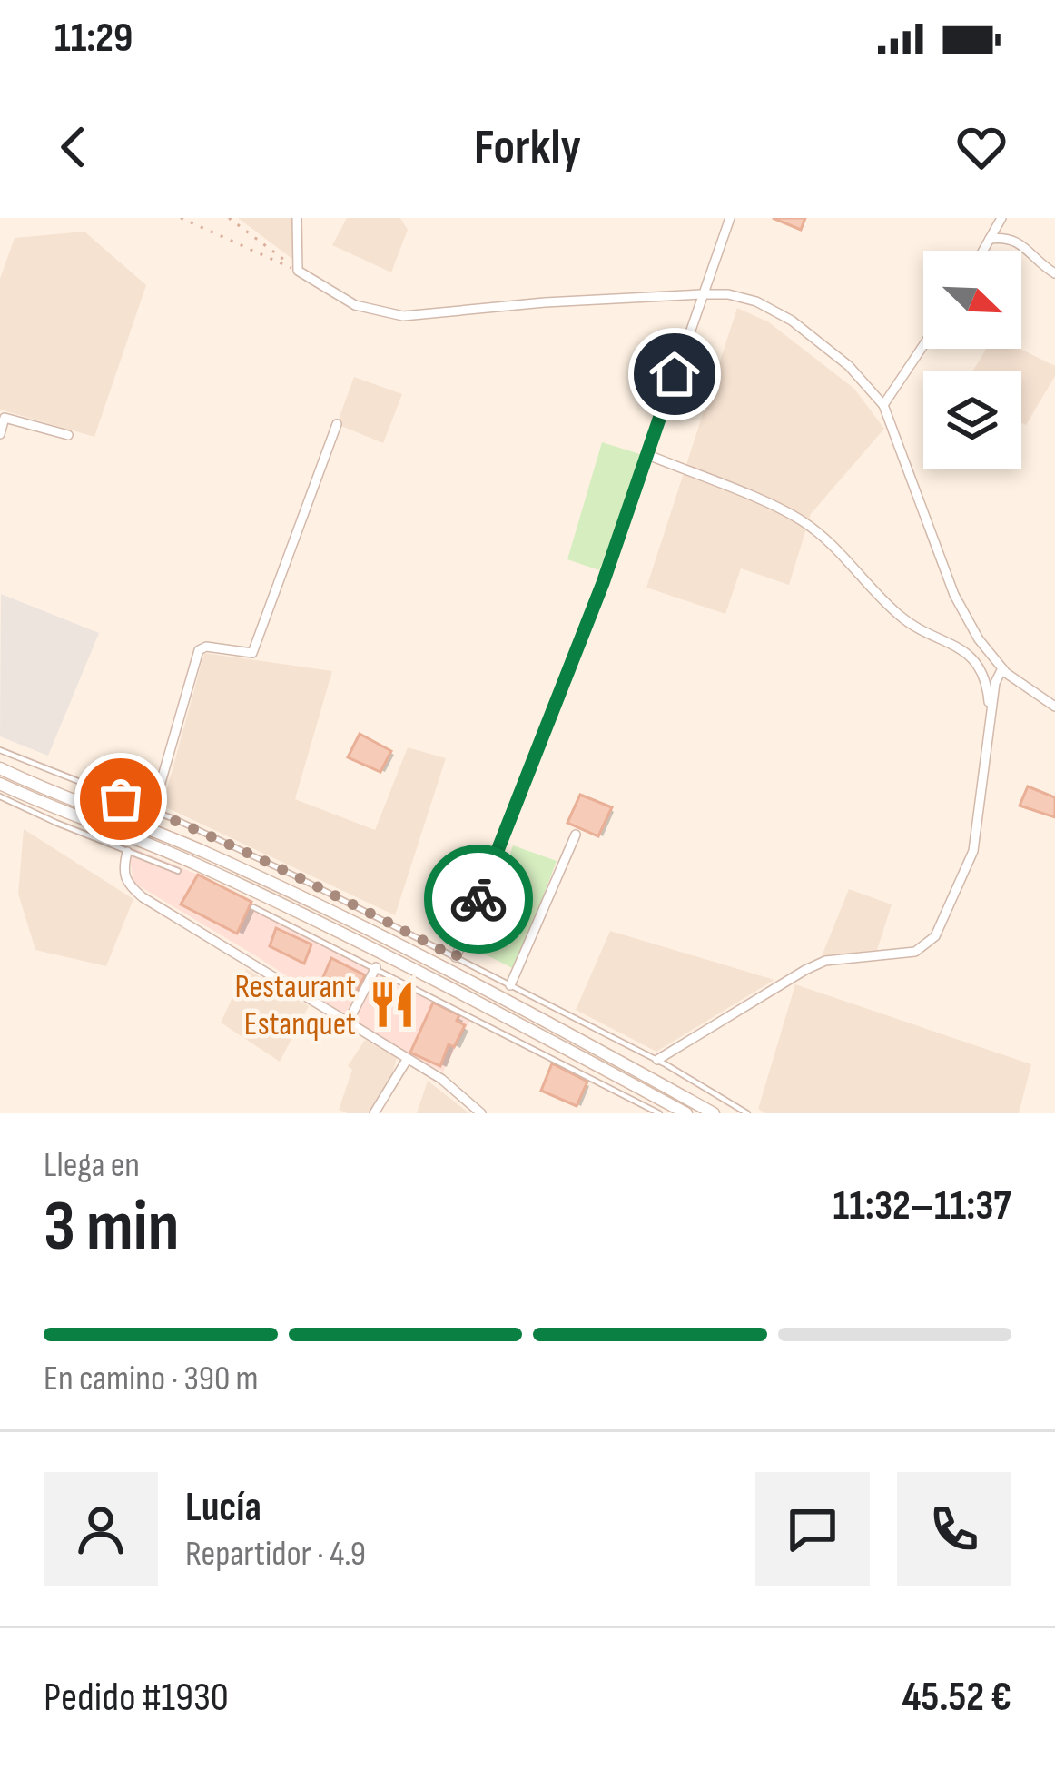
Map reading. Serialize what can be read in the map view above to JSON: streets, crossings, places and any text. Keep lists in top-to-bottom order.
{
  "places": {
    "restaurant": ["Restaurant Estanquet"]
  },
  "north": "bottom right",
  "page": {
    "status": "11:29",
    "header": "Forkly",
    "heading": ["3 min", "Llega en", "11:32–11:37"],
    "panel": [
      "Lucía",
      "Repartidor · 4.9",
      "Pedido #1930",
      "45.52 €"
    ],
    "bar": "En camino · 390 m"
  }
}
